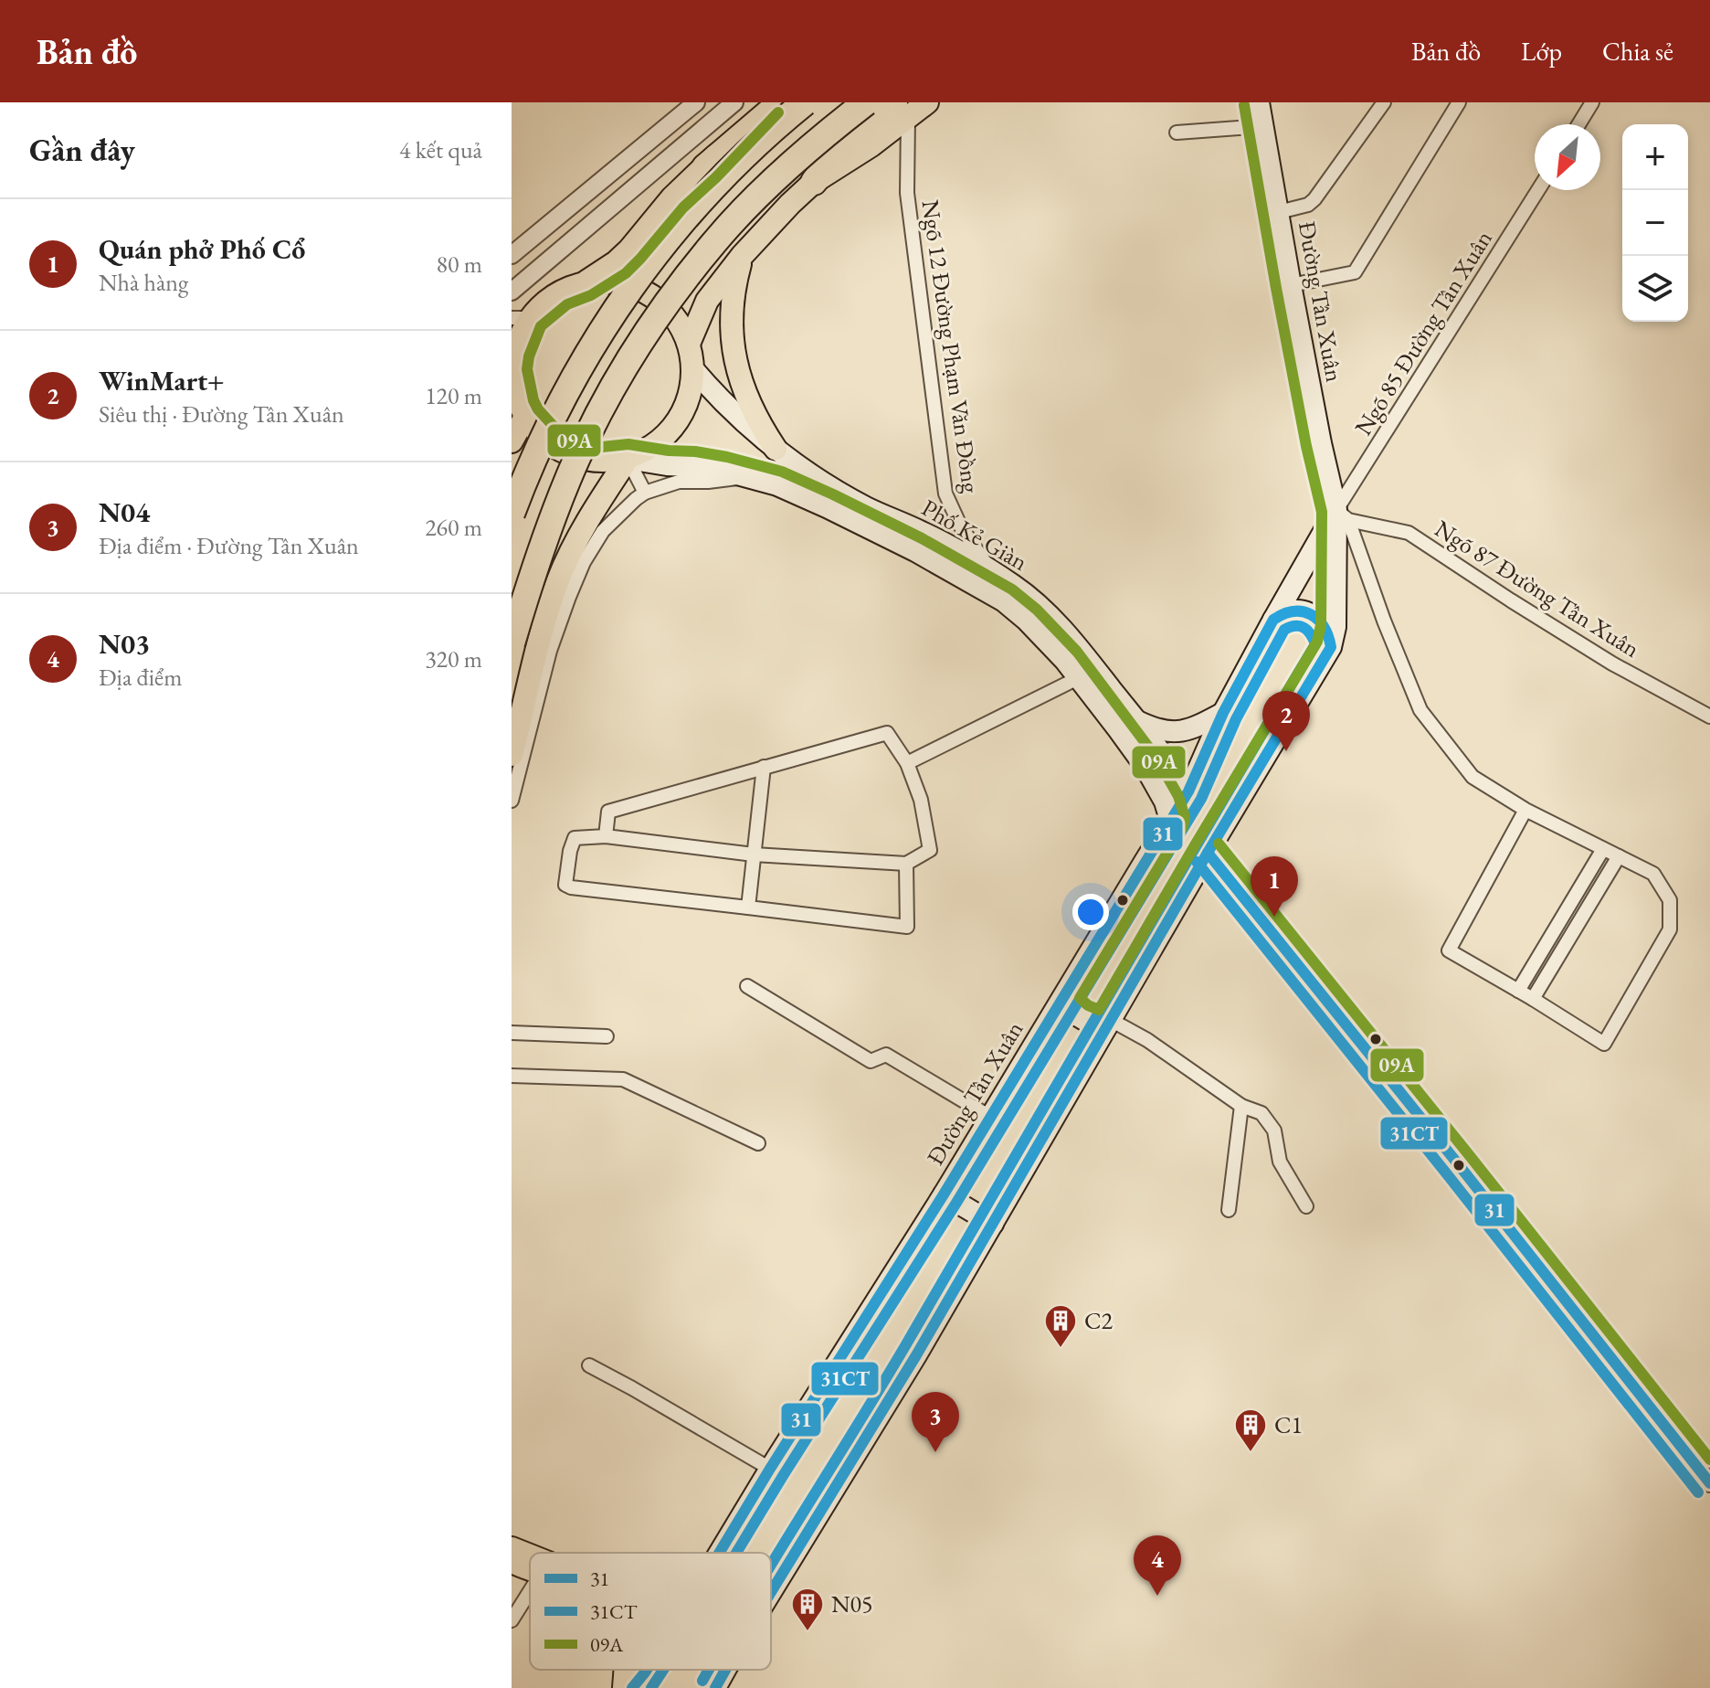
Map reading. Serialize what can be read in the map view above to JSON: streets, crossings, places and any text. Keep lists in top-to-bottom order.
{
  "streets": {
    "main road": ["Đường Tân Xuân", "Phố Kẻ Giàn"],
    "street": ["Ngõ 85 Đường Tân Xuân", "Ngõ 12 Đường Phạm Văn Đồng", "Ngõ 87 Đường Tân Xuân"]
  },
  "crossings": [
    ["Đường Tân Xuân", "Ngõ 85 Đường Tân Xuân"],
    ["Đường Tân Xuân", "Phố Kẻ Giàn"],
    ["Đường Tân Xuân", "Ngõ 87 Đường Tân Xuân"],
    ["Ngõ 85 Đường Tân Xuân", "Ngõ 87 Đường Tân Xuân"],
    ["Ngõ 12 Đường Phạm Văn Đồng", "Phố Kẻ Giàn"]
  ],
  "places": {
    "building": ["C2", "C1", "N05"]
  },
  "lines": ["transit line 09A", "transit line 31", "transit line 31CT"],
  "legend": ["31", "31CT", "09A"],
  "north": "bottom left",
  "page": {
    "header": "Bản đồ",
    "nav": ["Bản đồ", "Lớp", "Chia sẻ"],
    "heading": ["Gần đây", "4 kết quả"],
    "map_buttons": ["+", "−"],
    "list": [
      {
        "mark": "1",
        "name": "Quán phở Phố Cổ",
        "note": "Nhà hàng",
        "value": "80 m"
      },
      {
        "mark": "2",
        "name": "WinMart+",
        "note": "Siêu thị · Đường Tân Xuân",
        "value": "120 m"
      },
      {
        "mark": "3",
        "name": "N04",
        "note": "Địa điểm · Đường Tân Xuân",
        "value": "260 m"
      },
      {
        "mark": "4",
        "name": "N03",
        "note": "Địa điểm",
        "value": "320 m"
      }
    ],
    "pins": [
      "2",
      "1",
      "3",
      "4"
    ]
  }
}
